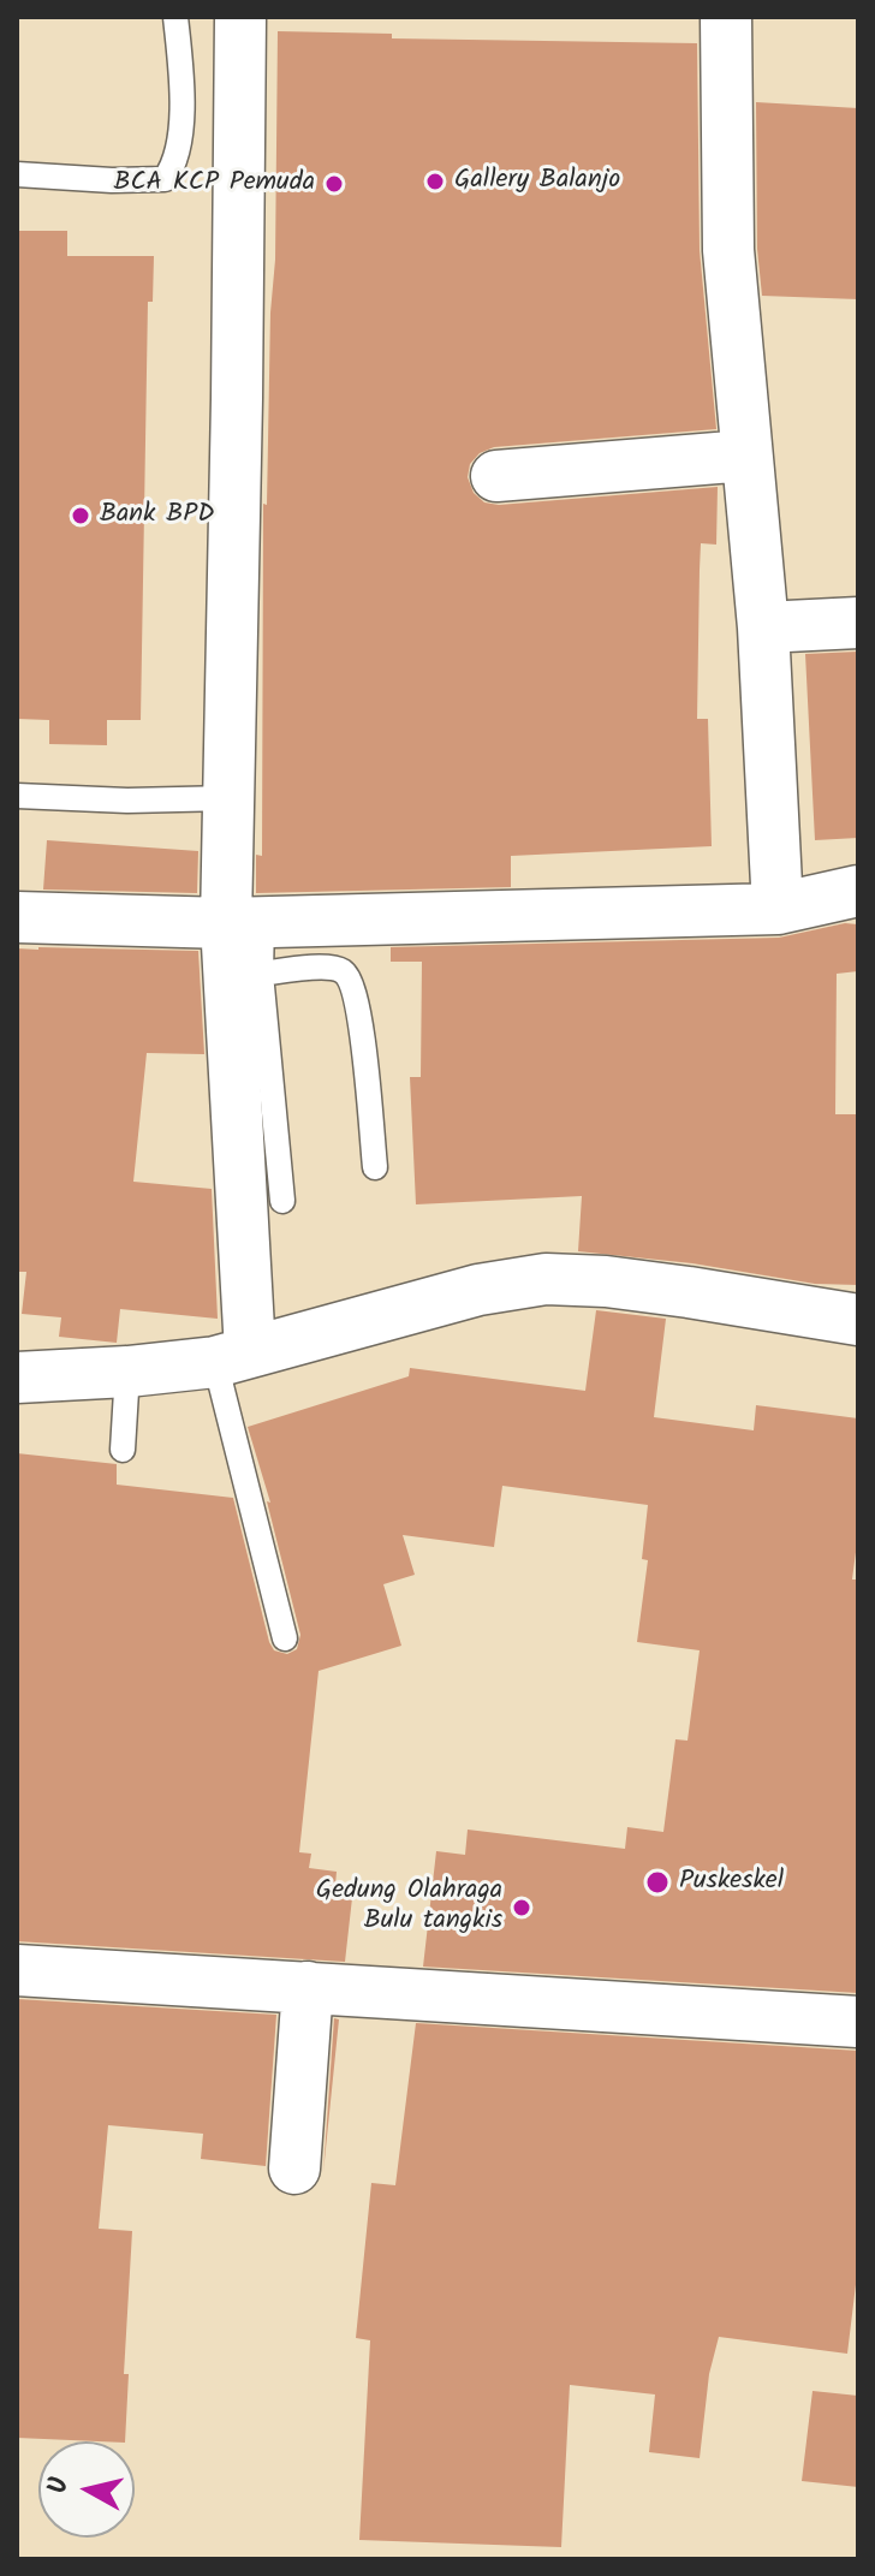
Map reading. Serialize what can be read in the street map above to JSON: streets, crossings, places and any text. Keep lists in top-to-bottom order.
{
  "places": [
    "Gallery Balanjo",
    "BCA KCP Pemuda",
    "Bank BPD",
    "Puskeskel",
    "Gedung Olahraga Bulu tangkis"
  ],
  "north": "left"
}
